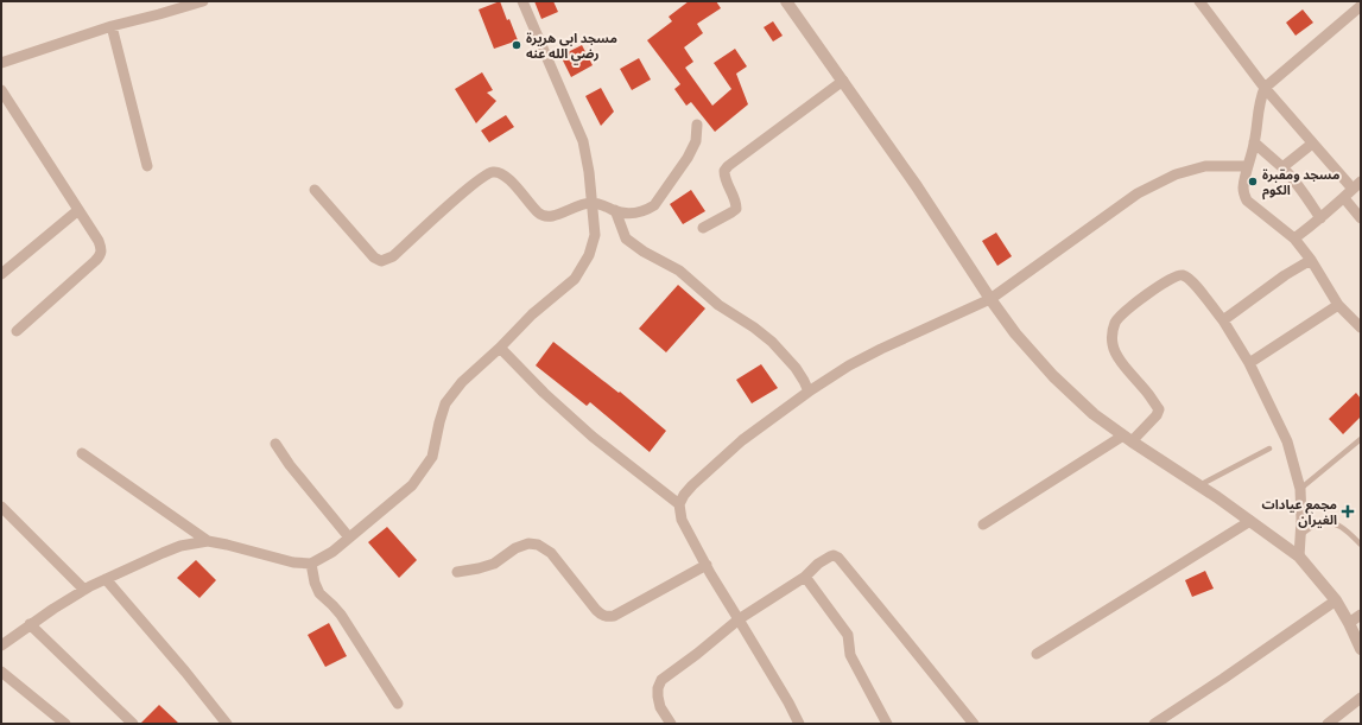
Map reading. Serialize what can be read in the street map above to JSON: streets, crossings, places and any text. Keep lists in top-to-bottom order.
{
  "places": {
    "other": ["مسجد ابي هريرة رضي الله عنه", "مسجد ومقبرة الكوم"],
    "health": ["مجمع عيادات الغيران"]
  }
}
